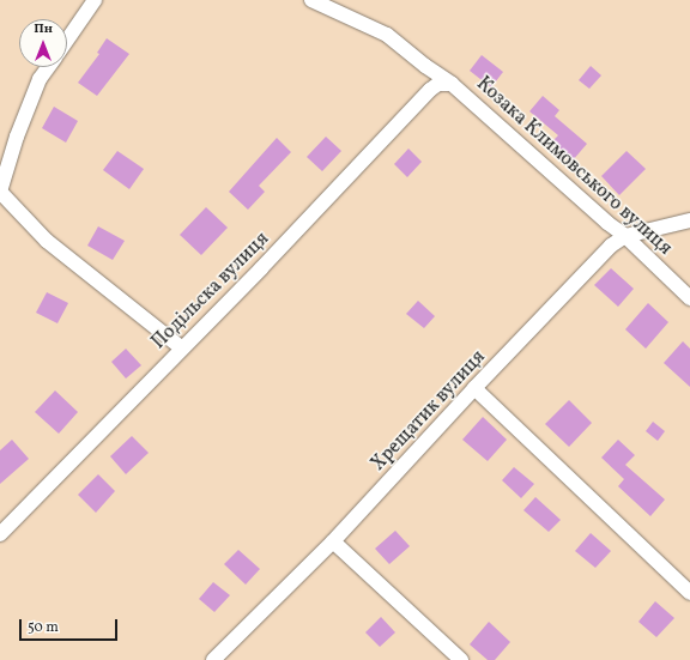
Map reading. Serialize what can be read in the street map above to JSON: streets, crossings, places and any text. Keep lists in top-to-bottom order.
{
  "streets": {
    "street": ["Козака Климовського вулиця", "Подільска вулиця", "Хрещатик вулиця"]
  },
  "crossings": [
    ["Козака Климовського вулиця", "Подільска вулиця"],
    ["Козака Климовського вулиця", "Хрещатик вулиця"]
  ],
  "scale_bar": "50 m",
  "north": "top"
}
